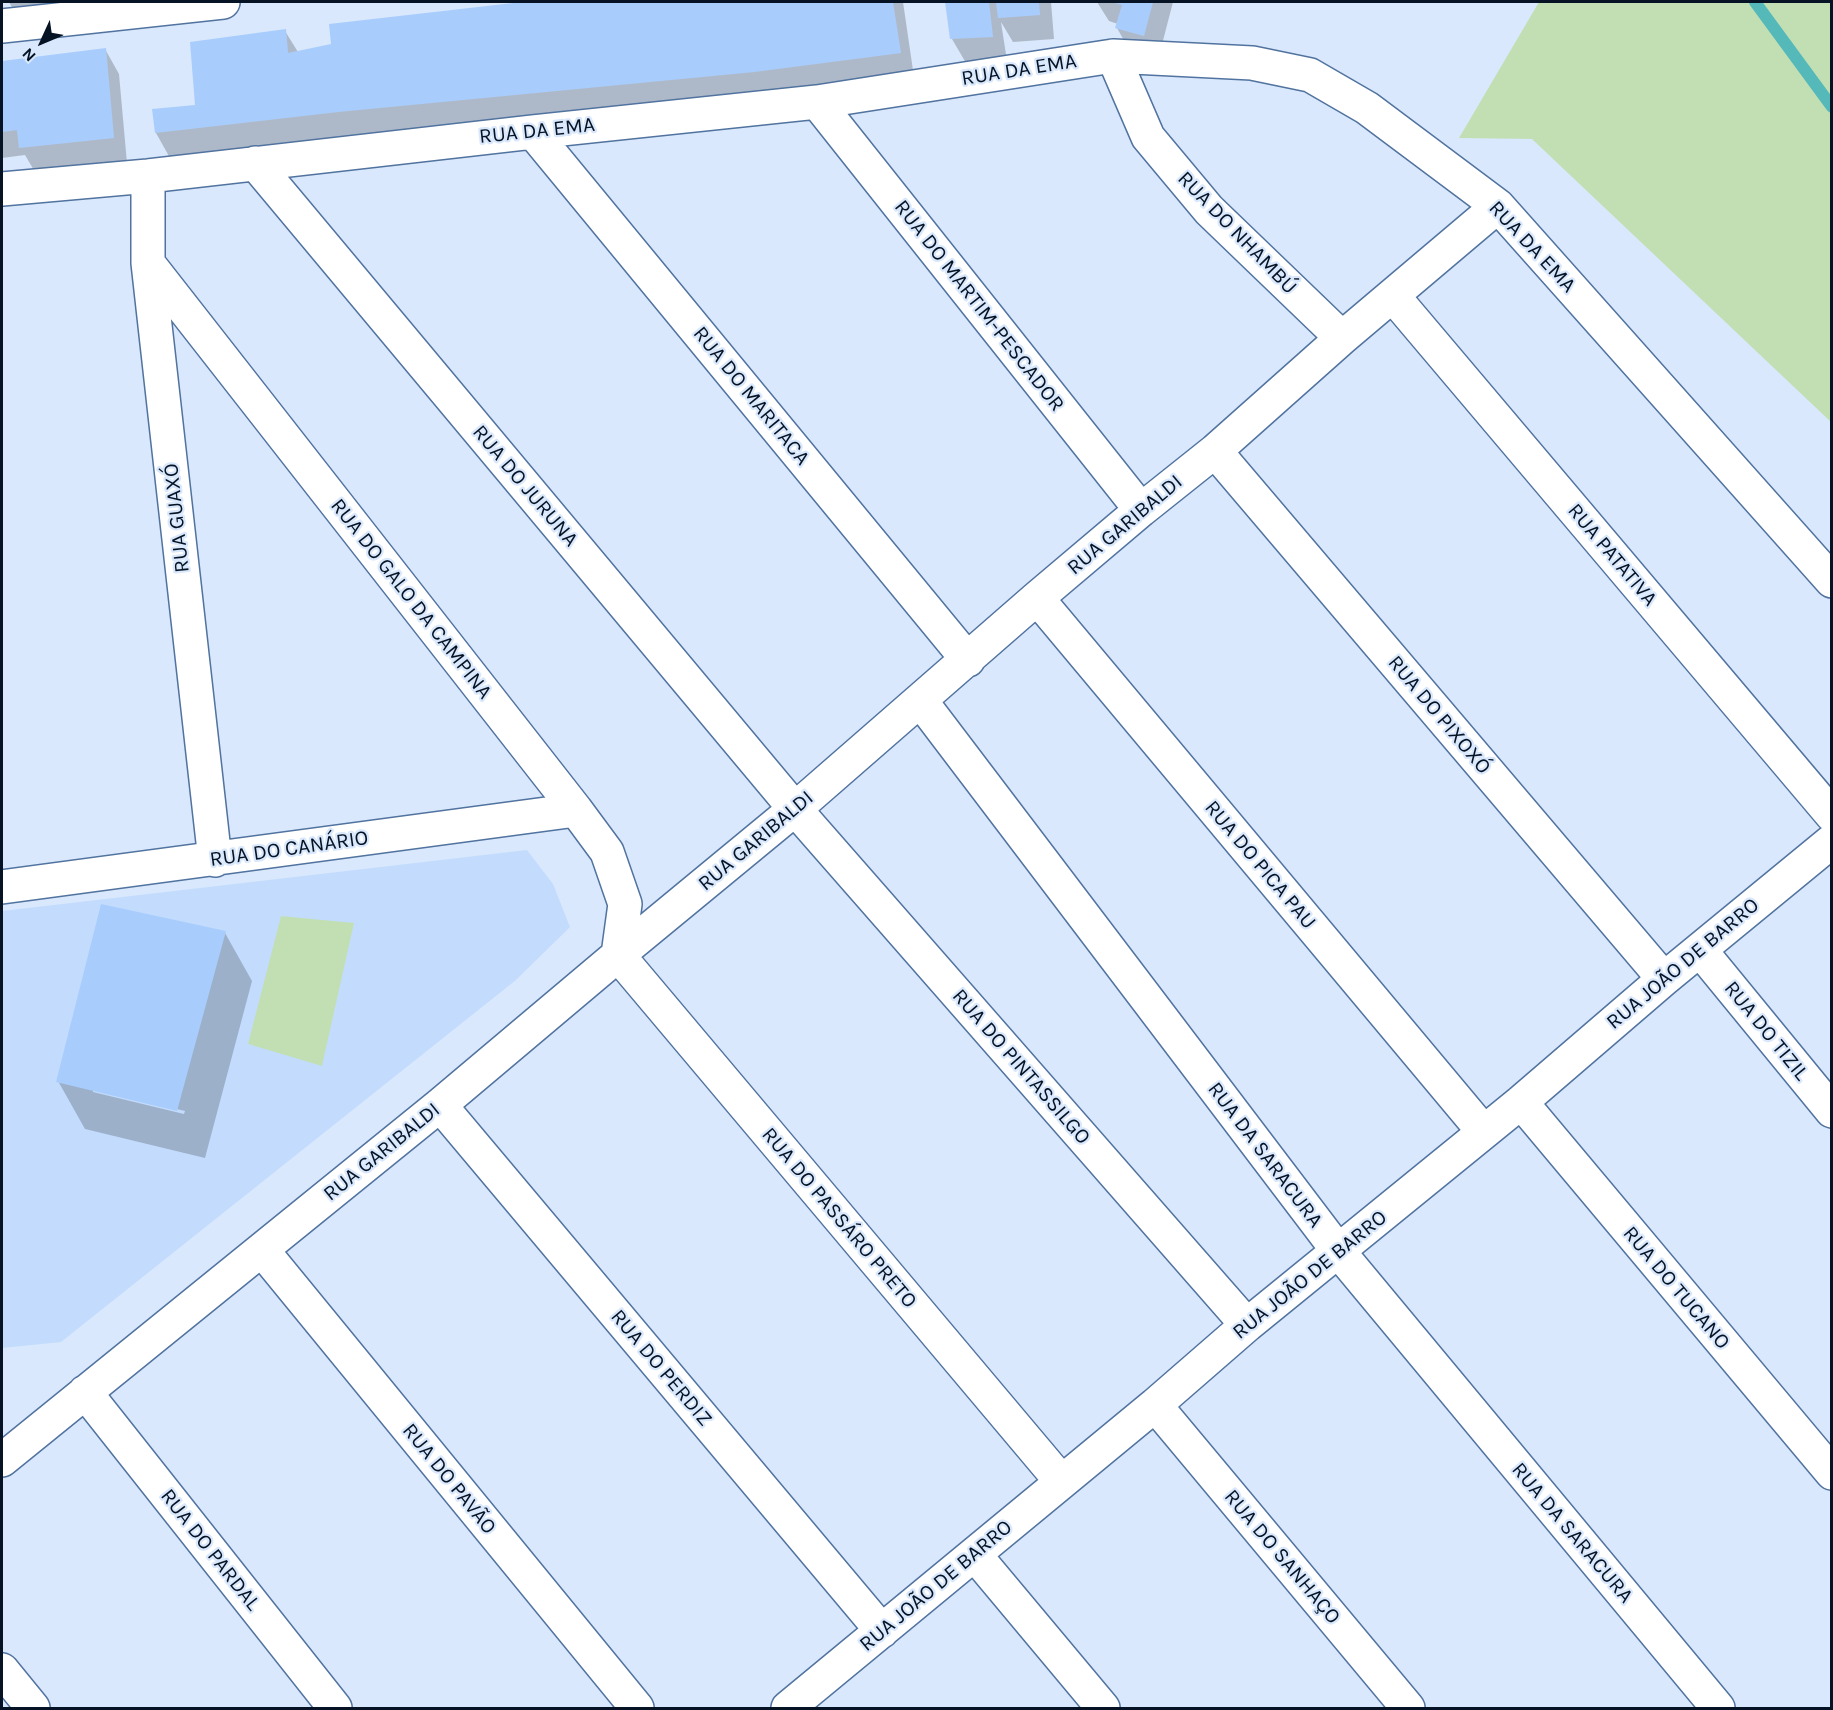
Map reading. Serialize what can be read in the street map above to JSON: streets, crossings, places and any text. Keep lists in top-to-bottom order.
{
  "streets": {
    "street": [
      "RUA DA EMA",
      "RUA DO NHAMBÚ",
      "RUA DO MARTIM-PESCADOR",
      "RUA DO MARITACA",
      "RUA DO JURUNA",
      "RUA GUAXÓ",
      "RUA GARIBALDI",
      "RUA PATATIVA",
      "RUA DO GALO DA CAMPINA",
      "RUA DO PIXOXÓ",
      "RUA DO CANÁRIO",
      "RUA DO PICA PAU",
      "RUA JOÃO DE BARRO",
      "RUA DO TIZIL",
      "RUA DO PINTASSILGO",
      "RUA DA SARACURA",
      "RUA DO PASSÁRO PRETO",
      "RUA DO TUCANO",
      "RUA DO PERDIZ",
      "RUA DO PAVÃO",
      "RUA DO PARDAL",
      "RUA DO SANHAÇO"
    ]
  },
  "crossings": [
    ["RUA DA EMA", "RUA DO NHAMBÚ"],
    ["RUA DA EMA", "RUA DO MARTIM-PESCADOR"],
    ["RUA DA EMA", "RUA DO MARITACA"],
    ["RUA DA EMA", "RUA DO JURUNA"],
    ["RUA DA EMA", "RUA GUAXÓ"],
    ["RUA DA EMA", "RUA GARIBALDI"],
    ["RUA DO NHAMBÚ", "RUA GARIBALDI"],
    ["RUA DO MARTIM-PESCADOR", "RUA GARIBALDI"],
    ["RUA DO MARITACA", "RUA GARIBALDI"],
    ["RUA DO JURUNA", "RUA GARIBALDI"],
    ["RUA DO JURUNA", "RUA DO PINTASSILGO"],
    ["RUA GUAXÓ", "RUA DO GALO DA CAMPINA"],
    ["RUA GUAXÓ", "RUA DO CANÁRIO"],
    ["RUA GARIBALDI", "RUA PATATIVA"],
    ["RUA GARIBALDI", "RUA DO GALO DA CAMPINA"],
    ["RUA GARIBALDI", "RUA DO PIXOXÓ"],
    ["RUA GARIBALDI", "RUA DO PICA PAU"],
    ["RUA GARIBALDI", "RUA DO PINTASSILGO"],
    ["RUA GARIBALDI", "RUA DA SARACURA"],
    ["RUA GARIBALDI", "RUA DO PASSÁRO PRETO"],
    ["RUA GARIBALDI", "RUA DO PERDIZ"],
    ["RUA GARIBALDI", "RUA DO PAVÃO"],
    ["RUA GARIBALDI", "RUA DO PARDAL"],
    ["RUA DO GALO DA CAMPINA", "RUA DO CANÁRIO"],
    ["RUA DO GALO DA CAMPINA", "RUA DO PASSÁRO PRETO"],
    ["RUA DO PIXOXÓ", "RUA JOÃO DE BARRO"],
    ["RUA DO PICA PAU", "RUA JOÃO DE BARRO"],
    ["RUA JOÃO DE BARRO", "RUA DO TIZIL"],
    ["RUA JOÃO DE BARRO", "RUA DO PINTASSILGO"],
    ["RUA JOÃO DE BARRO", "RUA DA SARACURA"],
    ["RUA JOÃO DE BARRO", "RUA DO PASSÁRO PRETO"],
    ["RUA JOÃO DE BARRO", "RUA DO TUCANO"],
    ["RUA JOÃO DE BARRO", "RUA DO PERDIZ"],
    ["RUA JOÃO DE BARRO", "RUA DO SANHAÇO"]
  ],
  "north": "bottom left"
}
